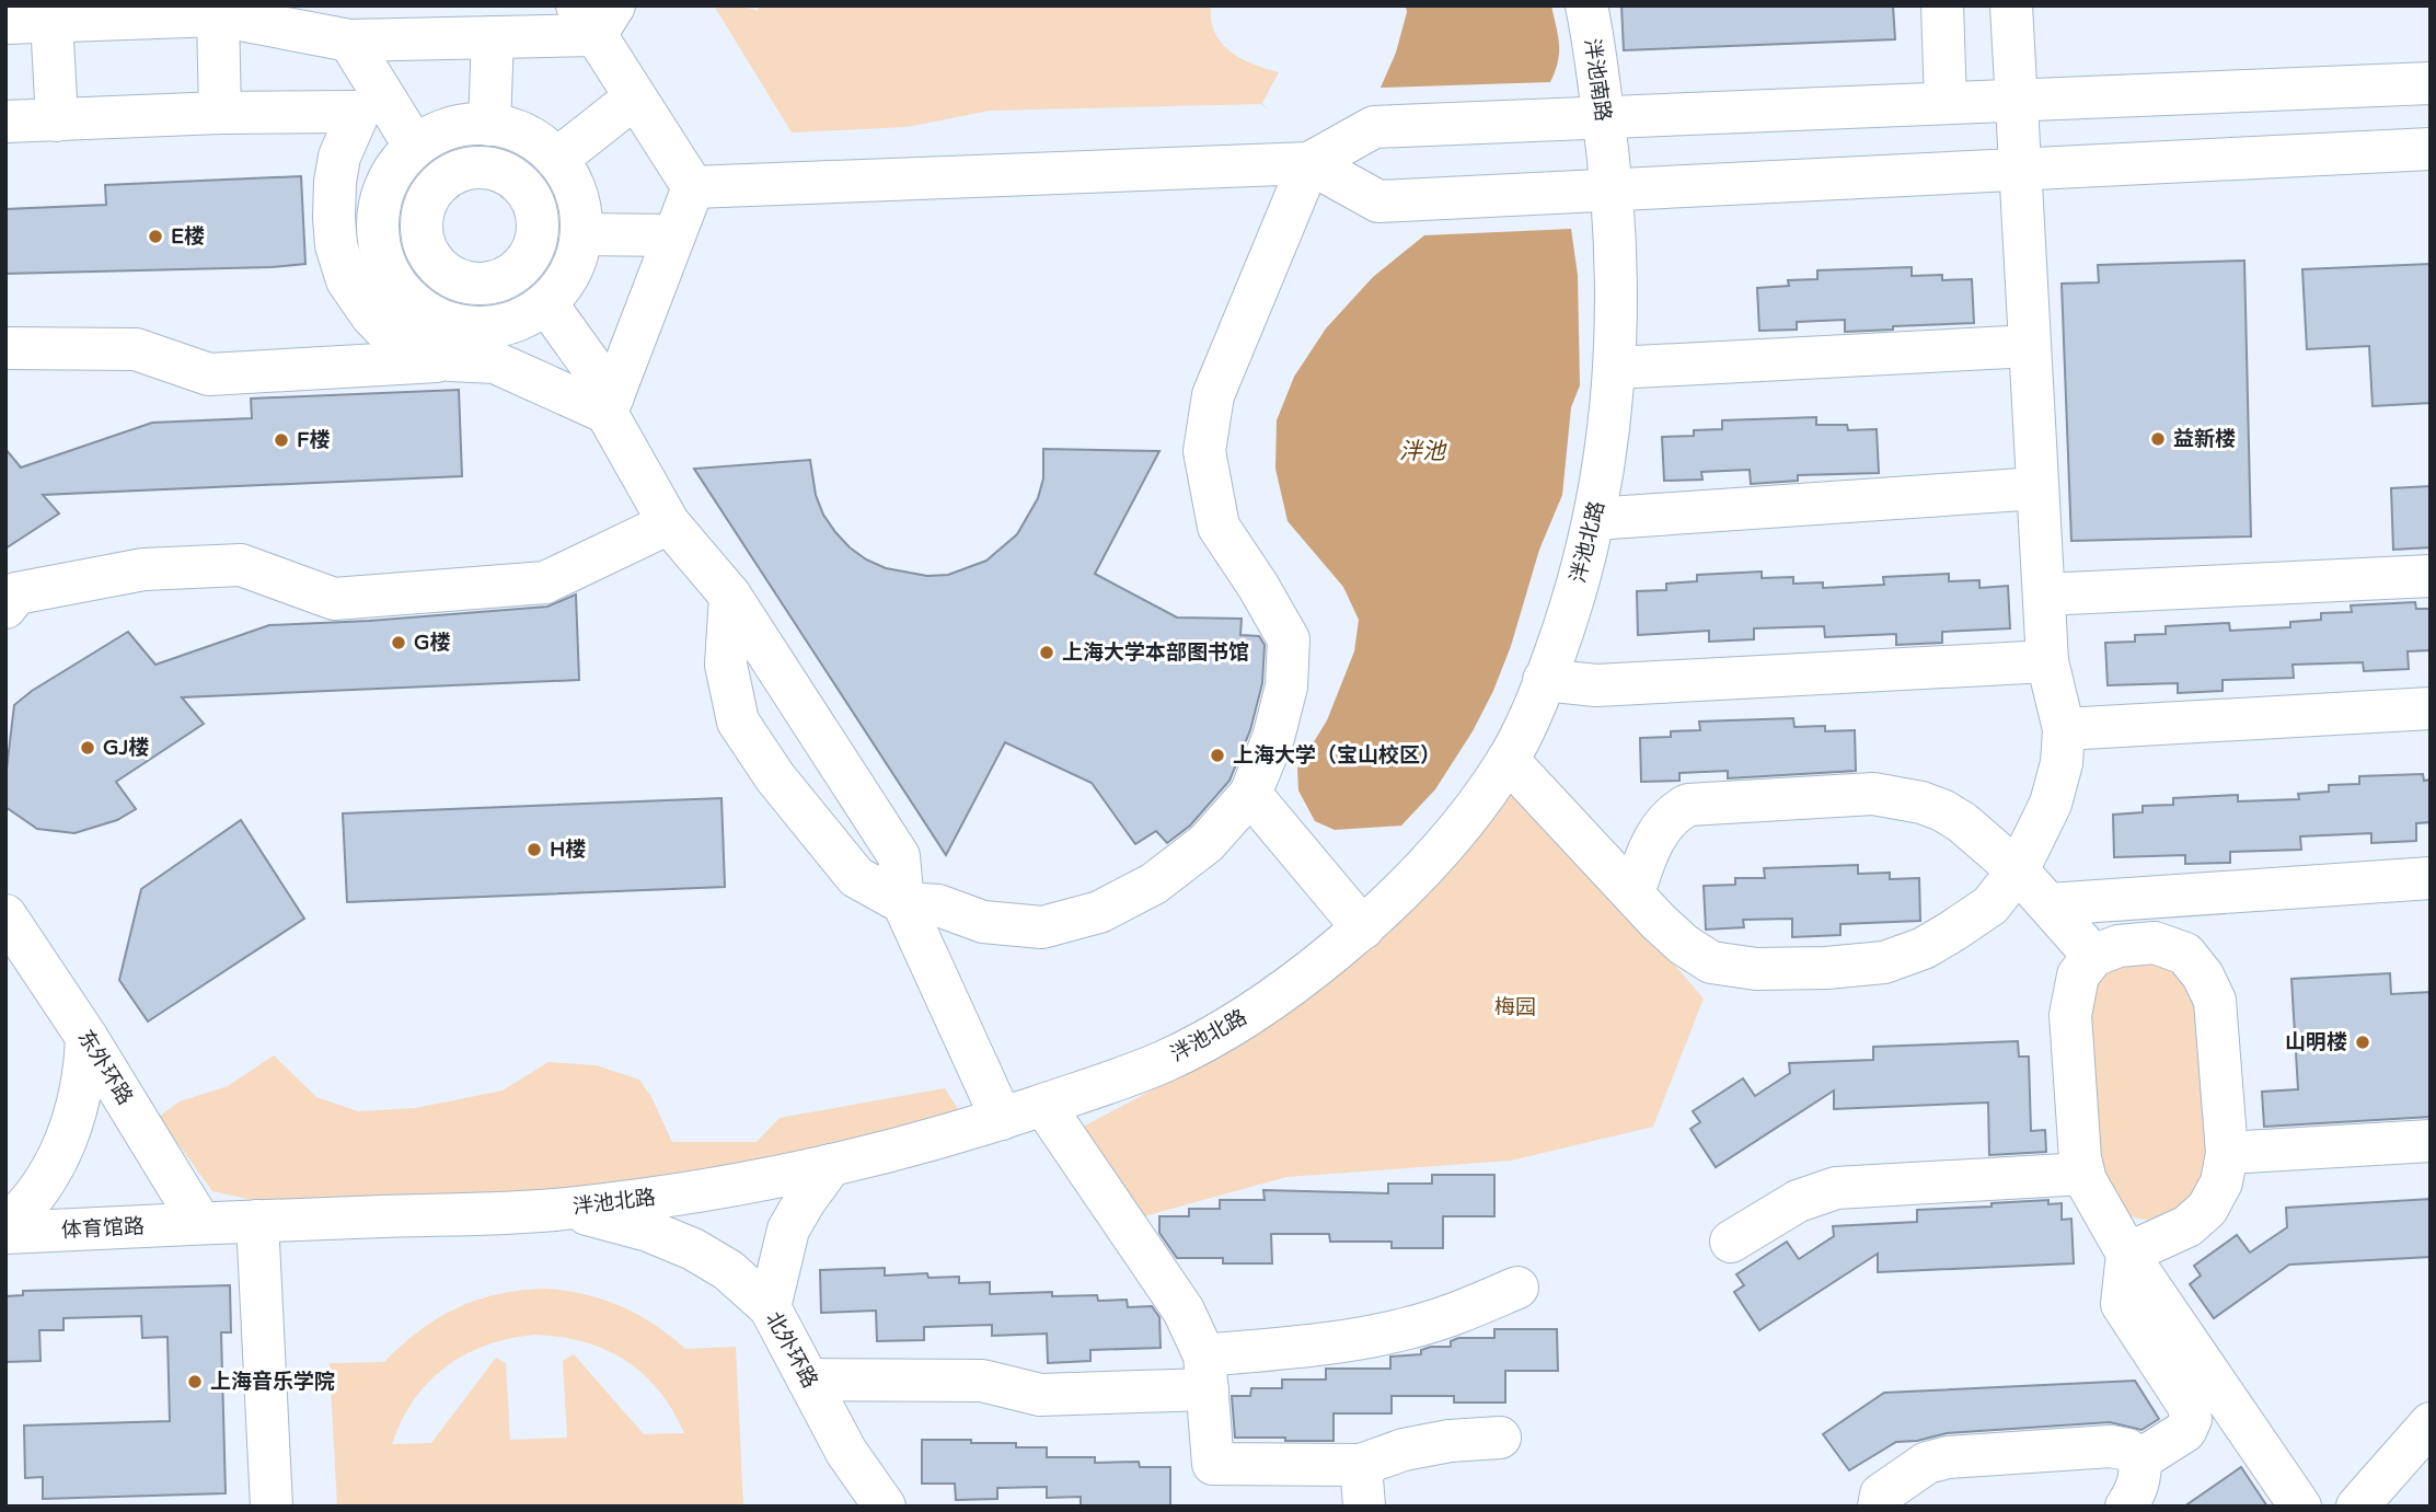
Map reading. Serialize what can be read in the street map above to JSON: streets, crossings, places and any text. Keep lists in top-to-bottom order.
{
  "streets": {
    "street": [
      "泮池南路",
      "泮池北路",
      "东外环路",
      "体育馆路",
      "北外环路"
    ]
  },
  "crossings": [
    ["泮池南路", "泮池北路"],
    ["泮池北路", "东外环路"],
    ["泮池北路", "体育馆路"],
    ["泮池北路", "北外环路"],
    ["东外环路", "体育馆路"]
  ],
  "water": ["泮池"],
  "parks": ["梅园"],
  "places": [
    "E楼",
    "益新楼",
    "F楼",
    "G楼",
    "上海大学本部图书馆",
    "GJ楼",
    "上海大学（宝山校区）",
    "H楼",
    "山明楼",
    "上海音乐学院"
  ]
}
